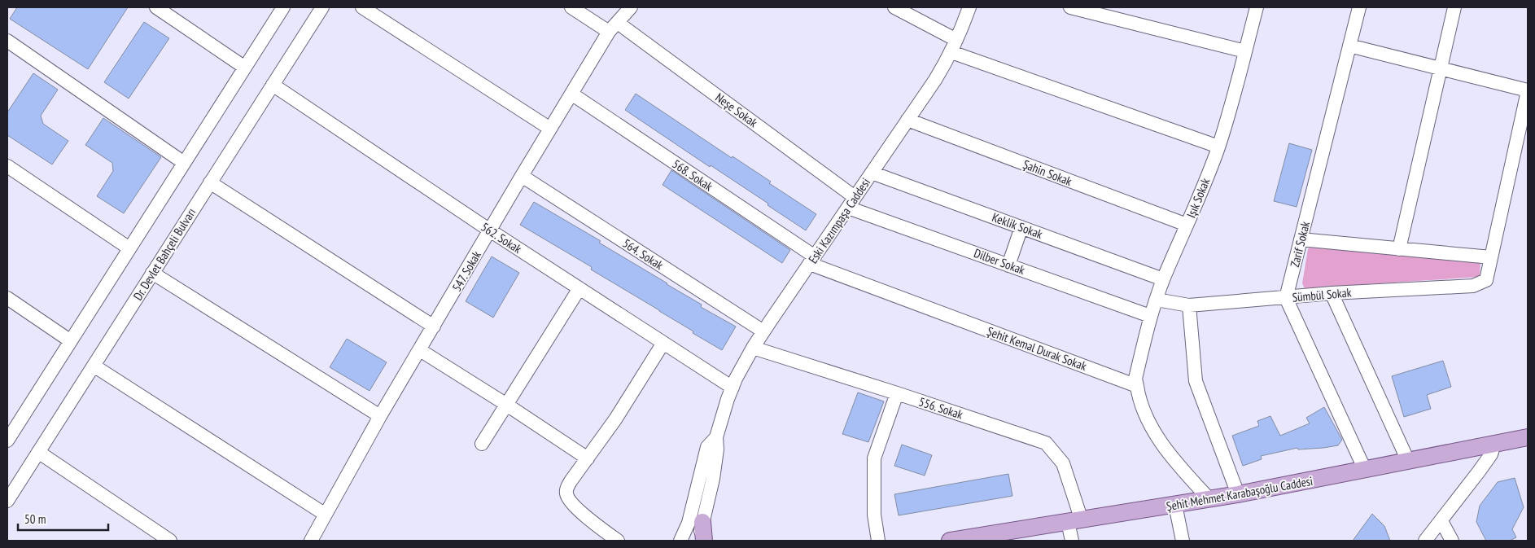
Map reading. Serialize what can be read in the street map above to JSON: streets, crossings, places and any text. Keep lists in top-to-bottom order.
{
  "streets": {
    "main road": ["Şehit Mehmet Karabaşoğlu Caddesi"],
    "street": [
      "Neşe Sokak",
      "Şahin Sokak",
      "568. Sokak",
      "Işık Sokak",
      "Eski Kazımpaşa Caddesi",
      "Keklik Sokak",
      "562. Sokak",
      "Zarif Sokak",
      "Dr. Devlet Bahçeli Bulvarı",
      "564. Sokak",
      "Dilber Sokak",
      "547. Sokak",
      "Sümbül Sokak",
      "Şehit Kemal Durak Sokak",
      "556. Sokak"
    ]
  },
  "crossings": [
    ["Neşe Sokak", "Eski Kazımpaşa Caddesi"],
    ["Neşe Sokak", "Dilber Sokak"],
    ["Neşe Sokak", "547. Sokak"],
    ["Şahin Sokak", "Işık Sokak"],
    ["Şahin Sokak", "Eski Kazımpaşa Caddesi"],
    ["568. Sokak", "Eski Kazımpaşa Caddesi"],
    ["568. Sokak", "547. Sokak"],
    ["568. Sokak", "Şehit Kemal Durak Sokak"],
    ["Işık Sokak", "Keklik Sokak"],
    ["Işık Sokak", "Dilber Sokak"],
    ["Işık Sokak", "Sümbül Sokak"],
    ["Işık Sokak", "Şehit Kemal Durak Sokak"],
    ["Eski Kazımpaşa Caddesi", "Keklik Sokak"],
    ["Eski Kazımpaşa Caddesi", "562. Sokak"],
    ["Eski Kazımpaşa Caddesi", "564. Sokak"],
    ["Eski Kazımpaşa Caddesi", "Dilber Sokak"],
    ["Eski Kazımpaşa Caddesi", "Şehit Kemal Durak Sokak"],
    ["Eski Kazımpaşa Caddesi", "556. Sokak"],
    ["562. Sokak", "Dr. Devlet Bahçeli Bulvarı"],
    ["562. Sokak", "547. Sokak"],
    ["Zarif Sokak", "Sümbül Sokak"],
    ["564. Sokak", "547. Sokak"],
    ["556. Sokak", "Şehit Mehmet Karabaşoğlu Caddesi"]
  ],
  "scale_bar": "50 m"
}
